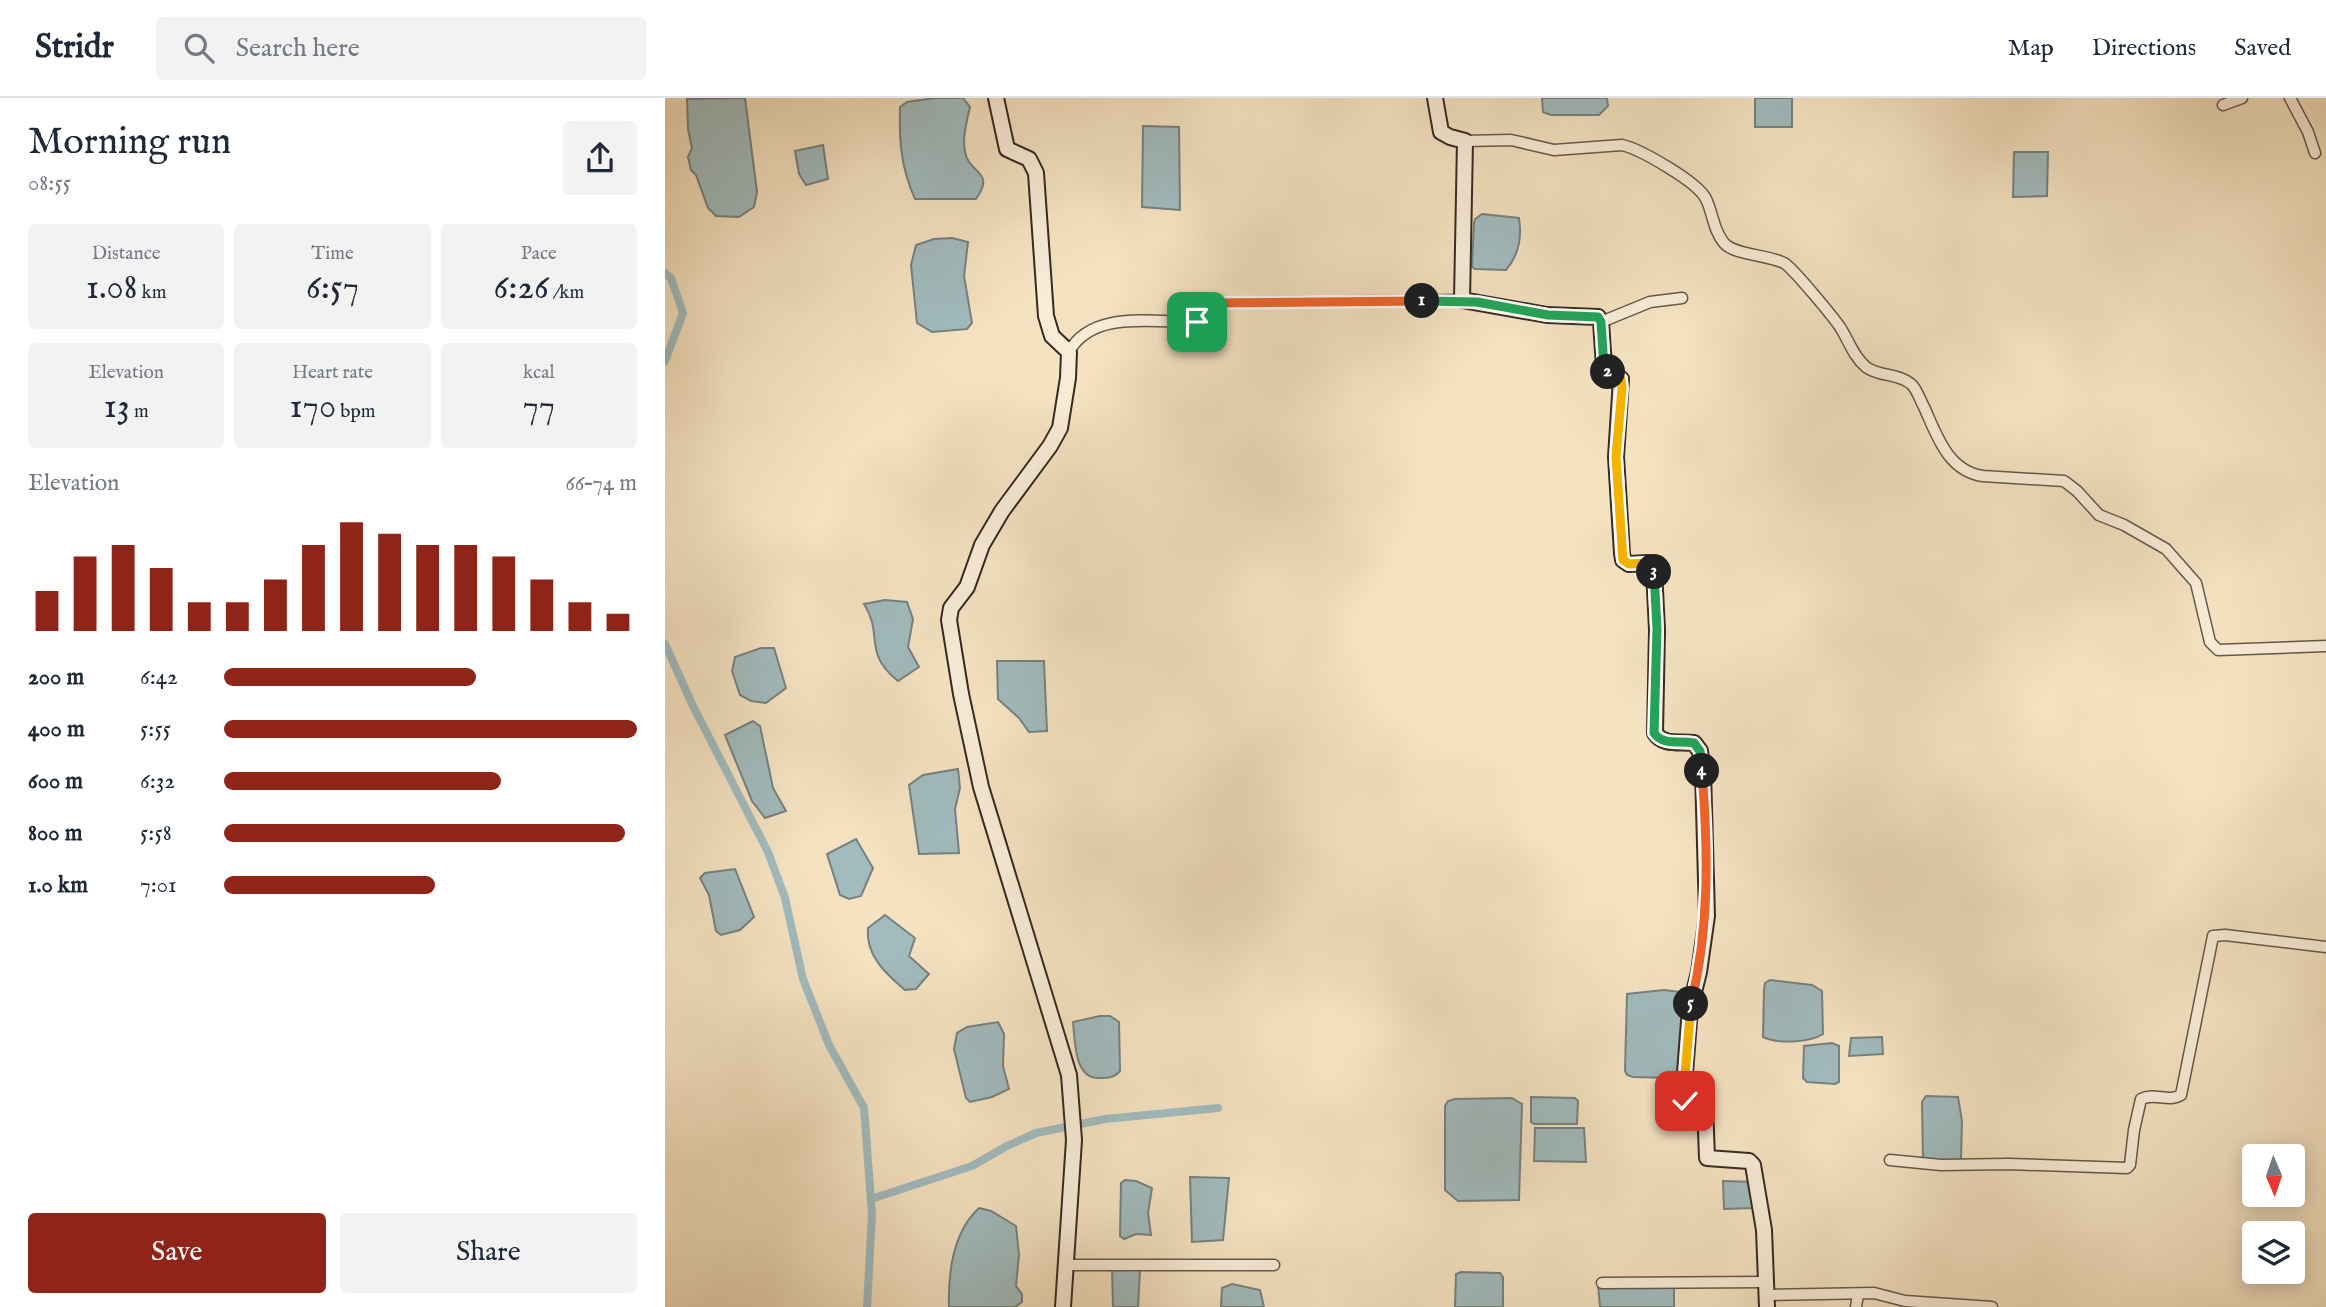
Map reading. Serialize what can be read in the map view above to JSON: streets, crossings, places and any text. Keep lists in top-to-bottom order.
{
  "north": "bottom",
  "page": {
    "header": "Stridr",
    "search": "Search here",
    "nav": ["Map", "Directions", "Saved"],
    "heading": ["Morning run", "08:55"],
    "stats": [
      ["Distance", "1.08 km"],
      ["Time", "6:57"],
      ["Pace", "6:26 /km"],
      ["Elevation", "13 m"],
      ["Heart rate", "170 bpm"],
      ["kcal", "77"]
    ],
    "pins": [
      "1",
      "2",
      "3",
      "4",
      "5"
    ],
    "chart": ["Elevation", "66–74 m"],
    "list": [
      {
        "name": "200 m",
        "note": "6:42"
      },
      {
        "name": "400 m",
        "note": "5:55"
      },
      {
        "name": "600 m",
        "note": "6:32"
      },
      {
        "name": "800 m",
        "note": "5:58"
      },
      {
        "name": "1.0 km",
        "note": "7:01"
      }
    ],
    "buttons": ["Save", "Share"]
  }
}
